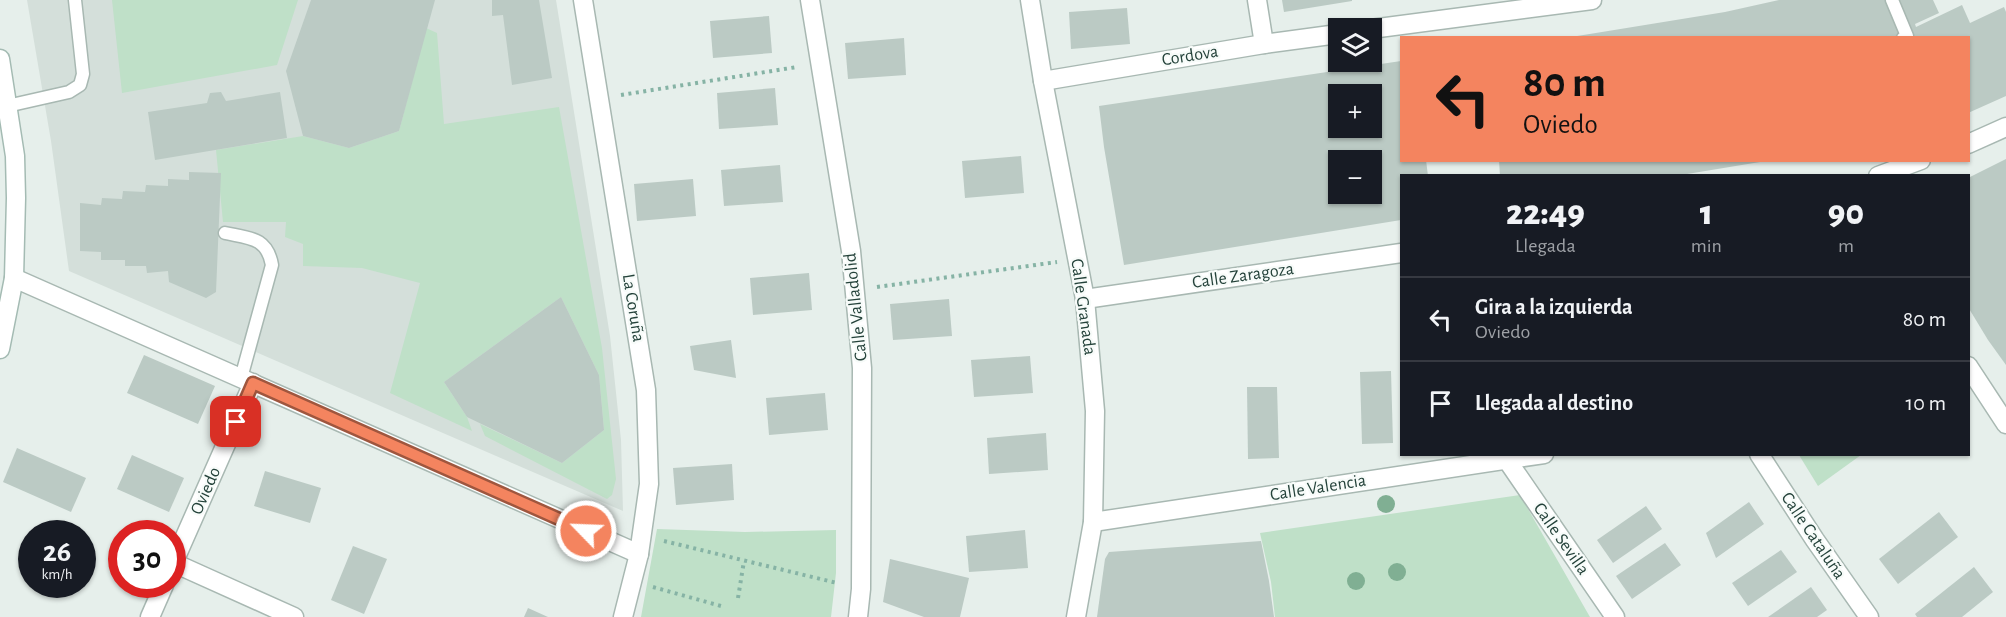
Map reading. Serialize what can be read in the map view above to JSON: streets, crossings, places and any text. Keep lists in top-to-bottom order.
{
  "streets": {
    "street": [
      "Cordova",
      "Calle Zaragoza",
      "Calle Valladolid",
      "Calle Granada",
      "La Coruña",
      "Calle Valencia",
      "Oviedo",
      "Calle Cataluña",
      "Calle Sevilla"
    ]
  },
  "crossings": [
    ["Cordova", "Calle Granada"],
    ["Calle Zaragoza", "Calle Granada"],
    ["Calle Granada", "Calle Valencia"],
    ["Calle Valencia", "Calle Sevilla"]
  ],
  "page": {
    "map_buttons": ["+", "−"],
    "turn": ["80 m", "Oviedo"],
    "eta": [
      "22:49",
      "Llegada",
      "1",
      "min",
      "90",
      "m"
    ],
    "list": [
      {
        "name": "Gira a la izquierda",
        "note": "Oviedo",
        "value": "80 m"
      },
      {
        "name": "Llegada al destino",
        "value": "10 m"
      }
    ],
    "speed": "26 km/h",
    "limit": "30"
  }
}
